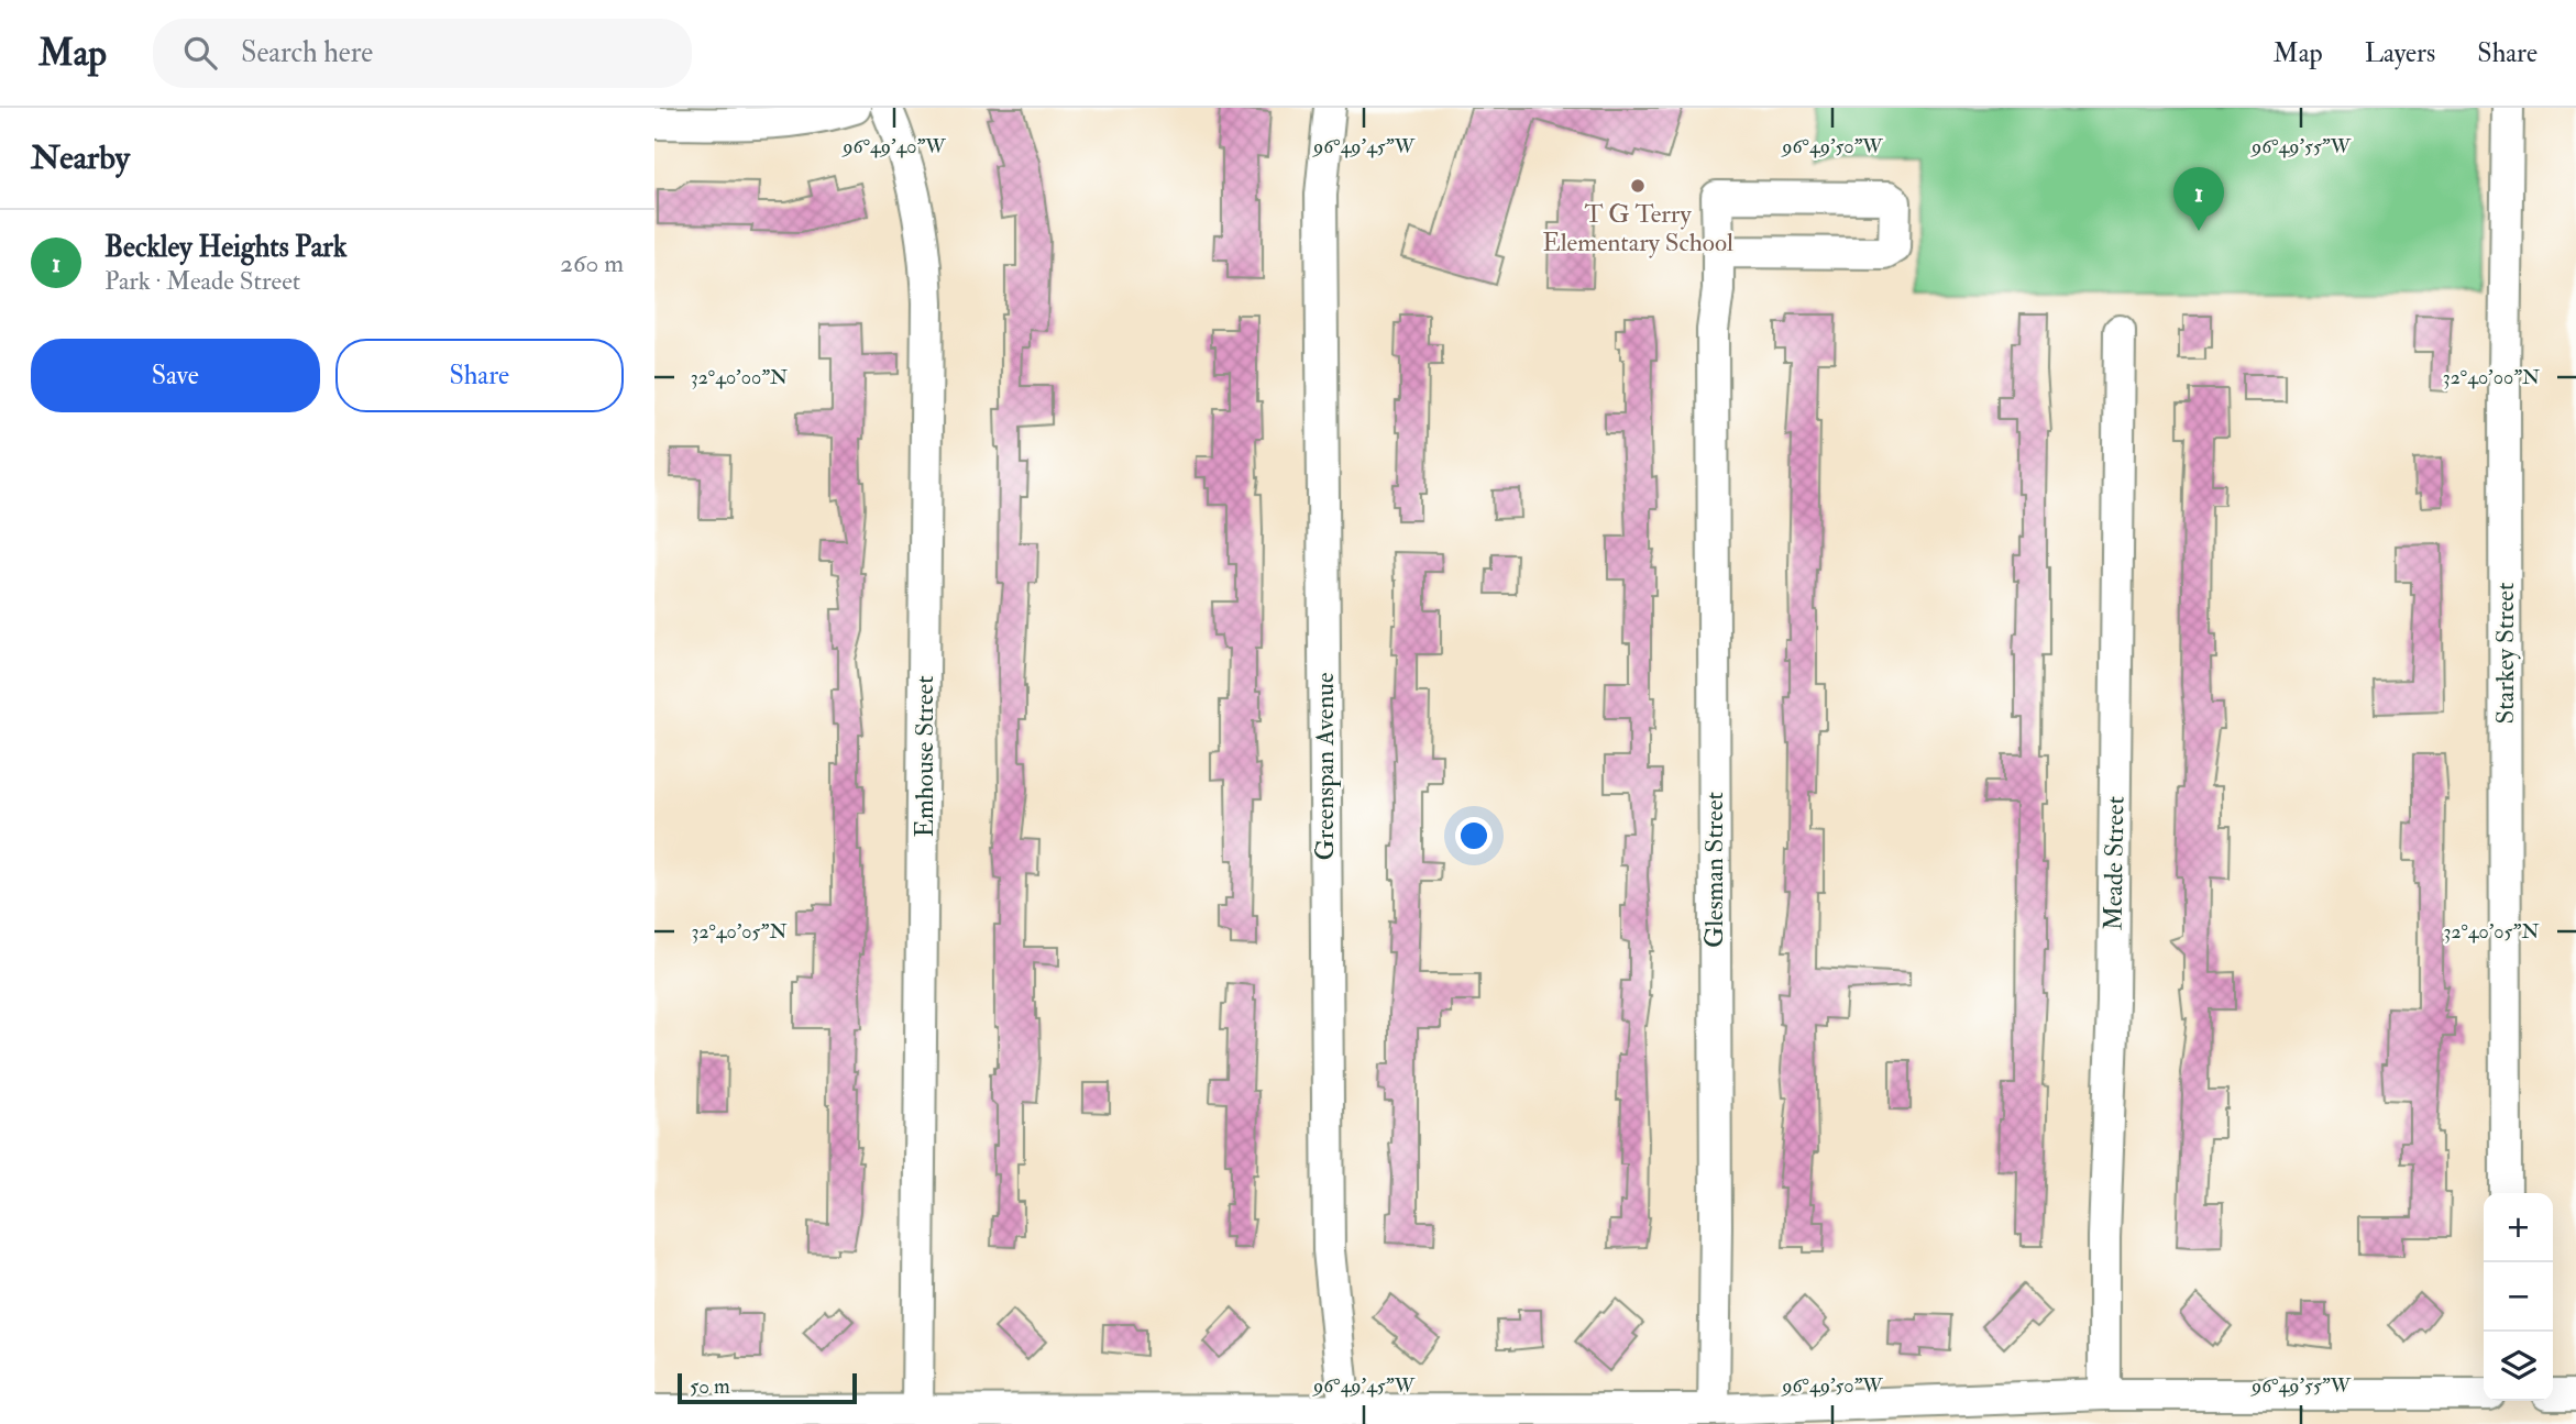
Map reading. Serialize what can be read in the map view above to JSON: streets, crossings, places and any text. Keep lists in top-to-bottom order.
{
  "streets": {
    "street": [
      "Starkey Street",
      "Emhouse Street",
      "Greenspan Avenue",
      "Meade Street",
      "Glesman Street"
    ]
  },
  "places": ["T G Terry Elementary School"],
  "scale_bar": "50 m",
  "page": {
    "header": "Map",
    "search": "Search here",
    "nav": ["Map", "Layers", "Share"],
    "heading": "Nearby",
    "pins": "1",
    "list": [
      {
        "mark": "1",
        "name": "Beckley Heights Park",
        "note": "Park · Meade Street",
        "value": "260 m"
      }
    ],
    "buttons": ["Save", "Share"],
    "map_buttons": ["+", "−"],
    "scale": "50 m"
  },
  "coordinates": [
    "96°49'40\"W",
    "96°49'45\"W",
    "96°49'50\"W",
    "96°49'55\"W",
    "32°40'00\"N",
    "32°40'05\"N"
  ]
}
